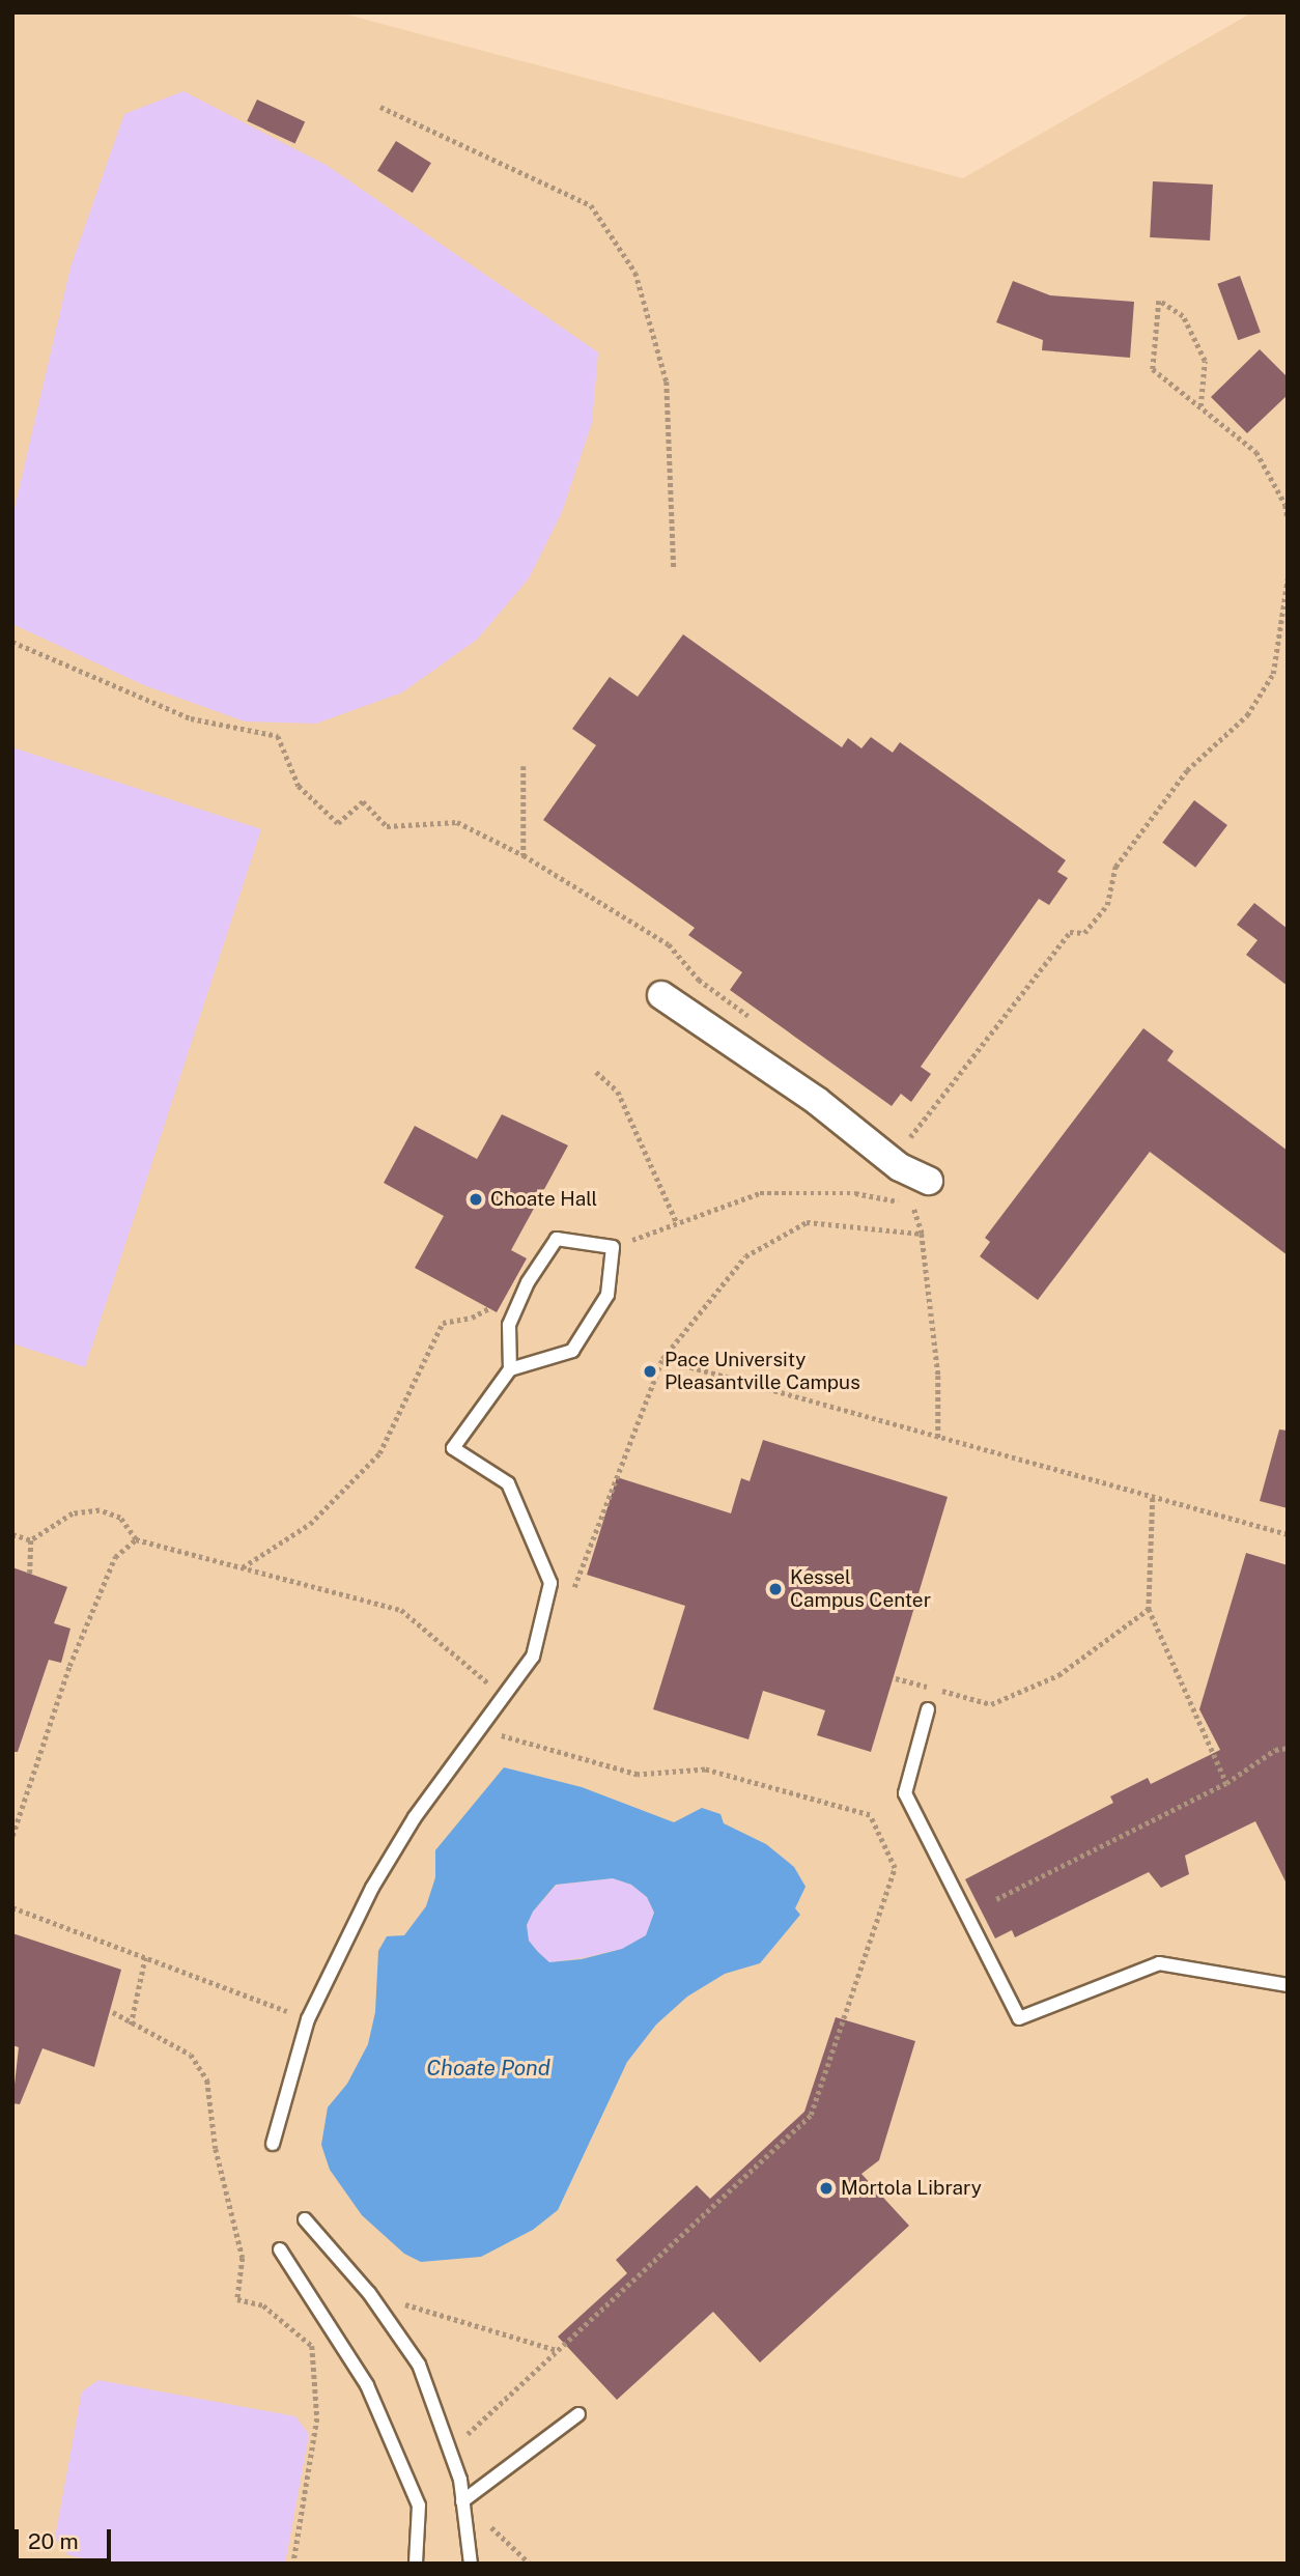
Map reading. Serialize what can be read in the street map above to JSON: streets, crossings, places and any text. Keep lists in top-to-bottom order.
{
  "water": ["Choate Pond"],
  "places": [
    "Choate Hall",
    "Pace University Pleasantville Campus",
    "Kessel Campus Center",
    "Mortola Library"
  ],
  "scale_bar": "20 m"
}
